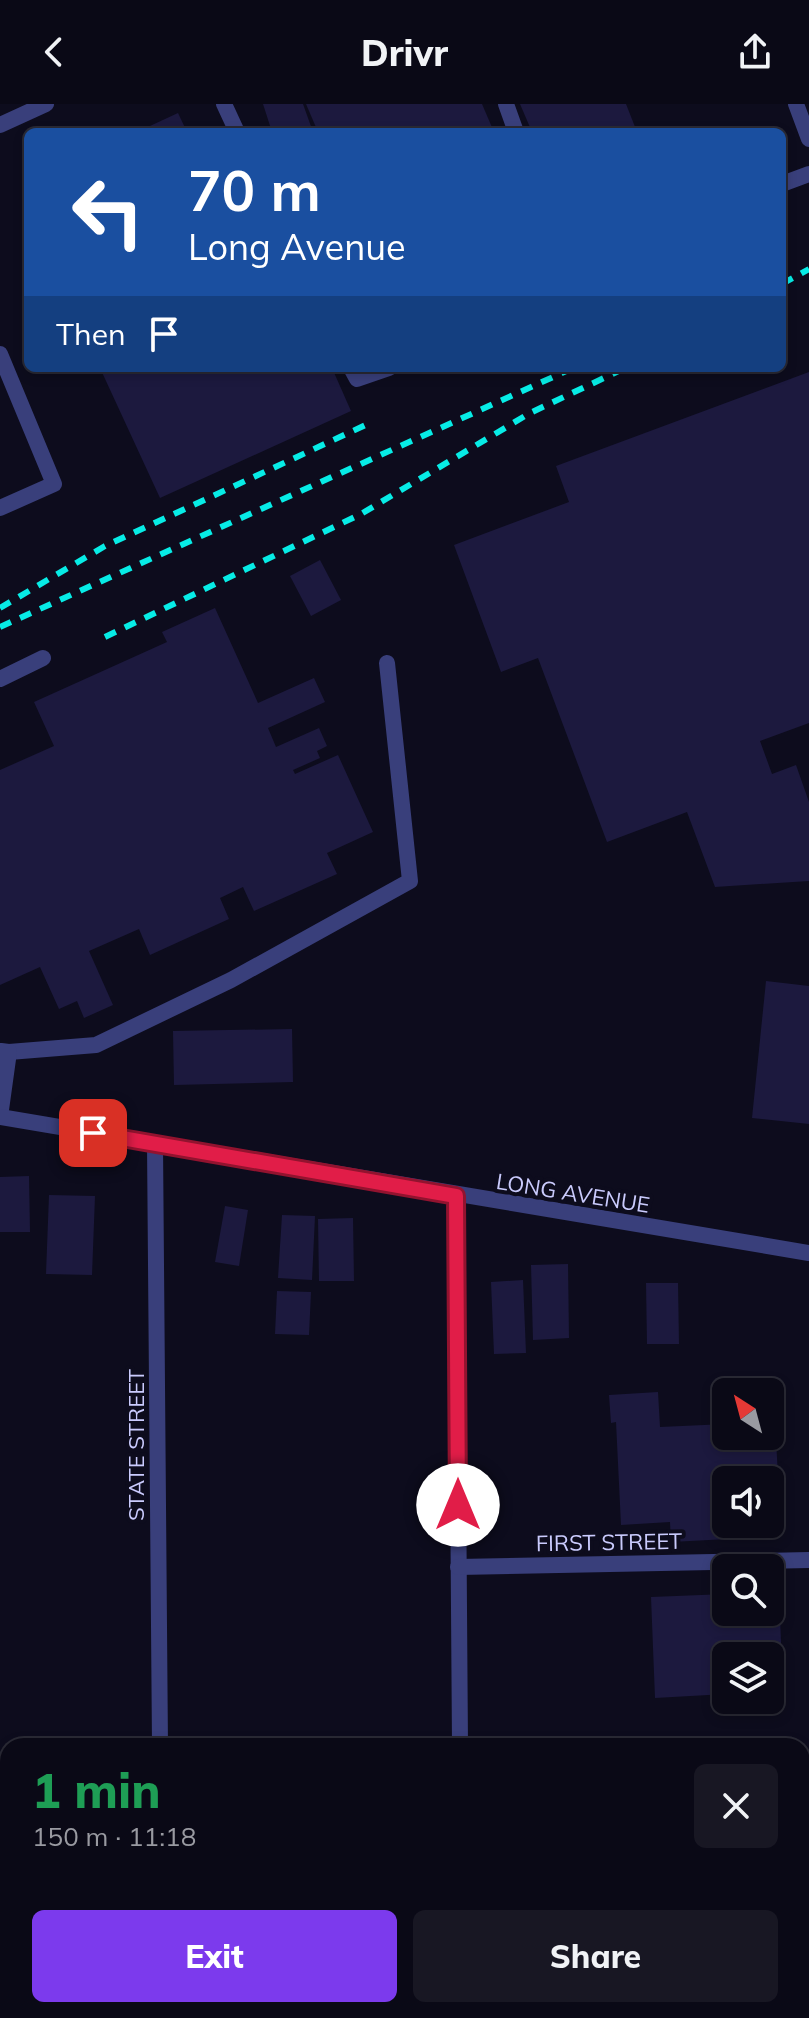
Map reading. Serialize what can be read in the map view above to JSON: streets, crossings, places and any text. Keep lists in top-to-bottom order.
{
  "streets": {
    "street": ["LONG AVENUE", "STATE STREET", "FIRST STREET"]
  },
  "crossings": [
    ["LONG AVENUE", "STATE STREET"]
  ],
  "north": "top left",
  "page": {
    "header": "Drivr",
    "turn": ["70 m", "Long Avenue"],
    "then": "Then",
    "heading": ["1 min", "150 m · 11:18"],
    "buttons": ["Exit", "Share"]
  }
}
